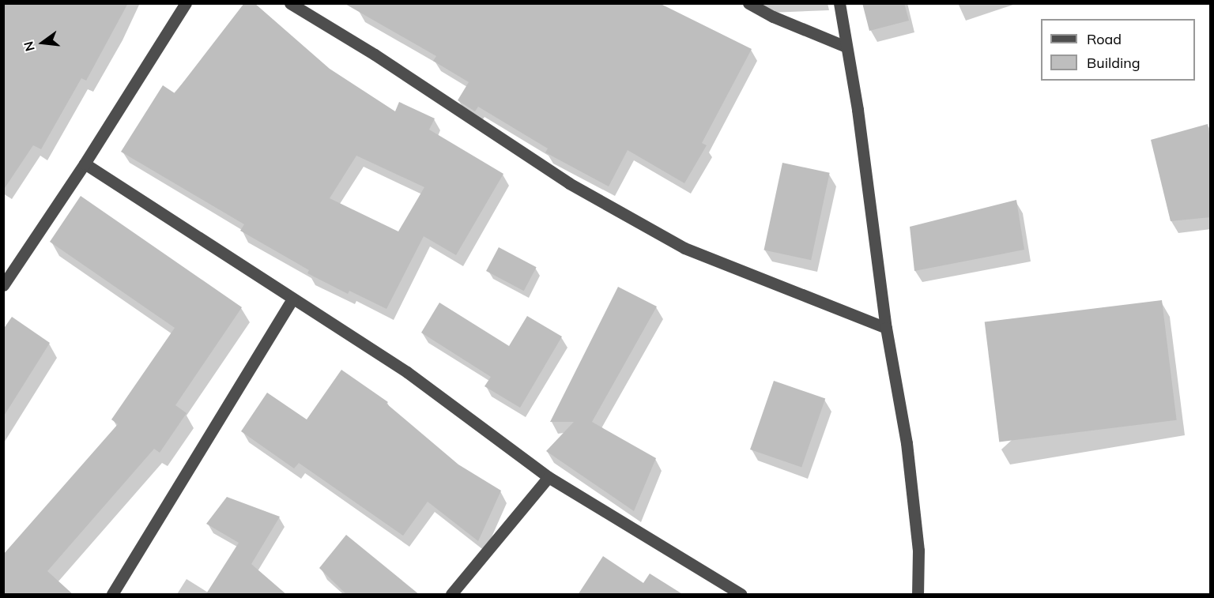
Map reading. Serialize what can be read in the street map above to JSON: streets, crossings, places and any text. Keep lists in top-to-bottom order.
{
  "legend": ["Road", "Building"],
  "north": "left"
}
